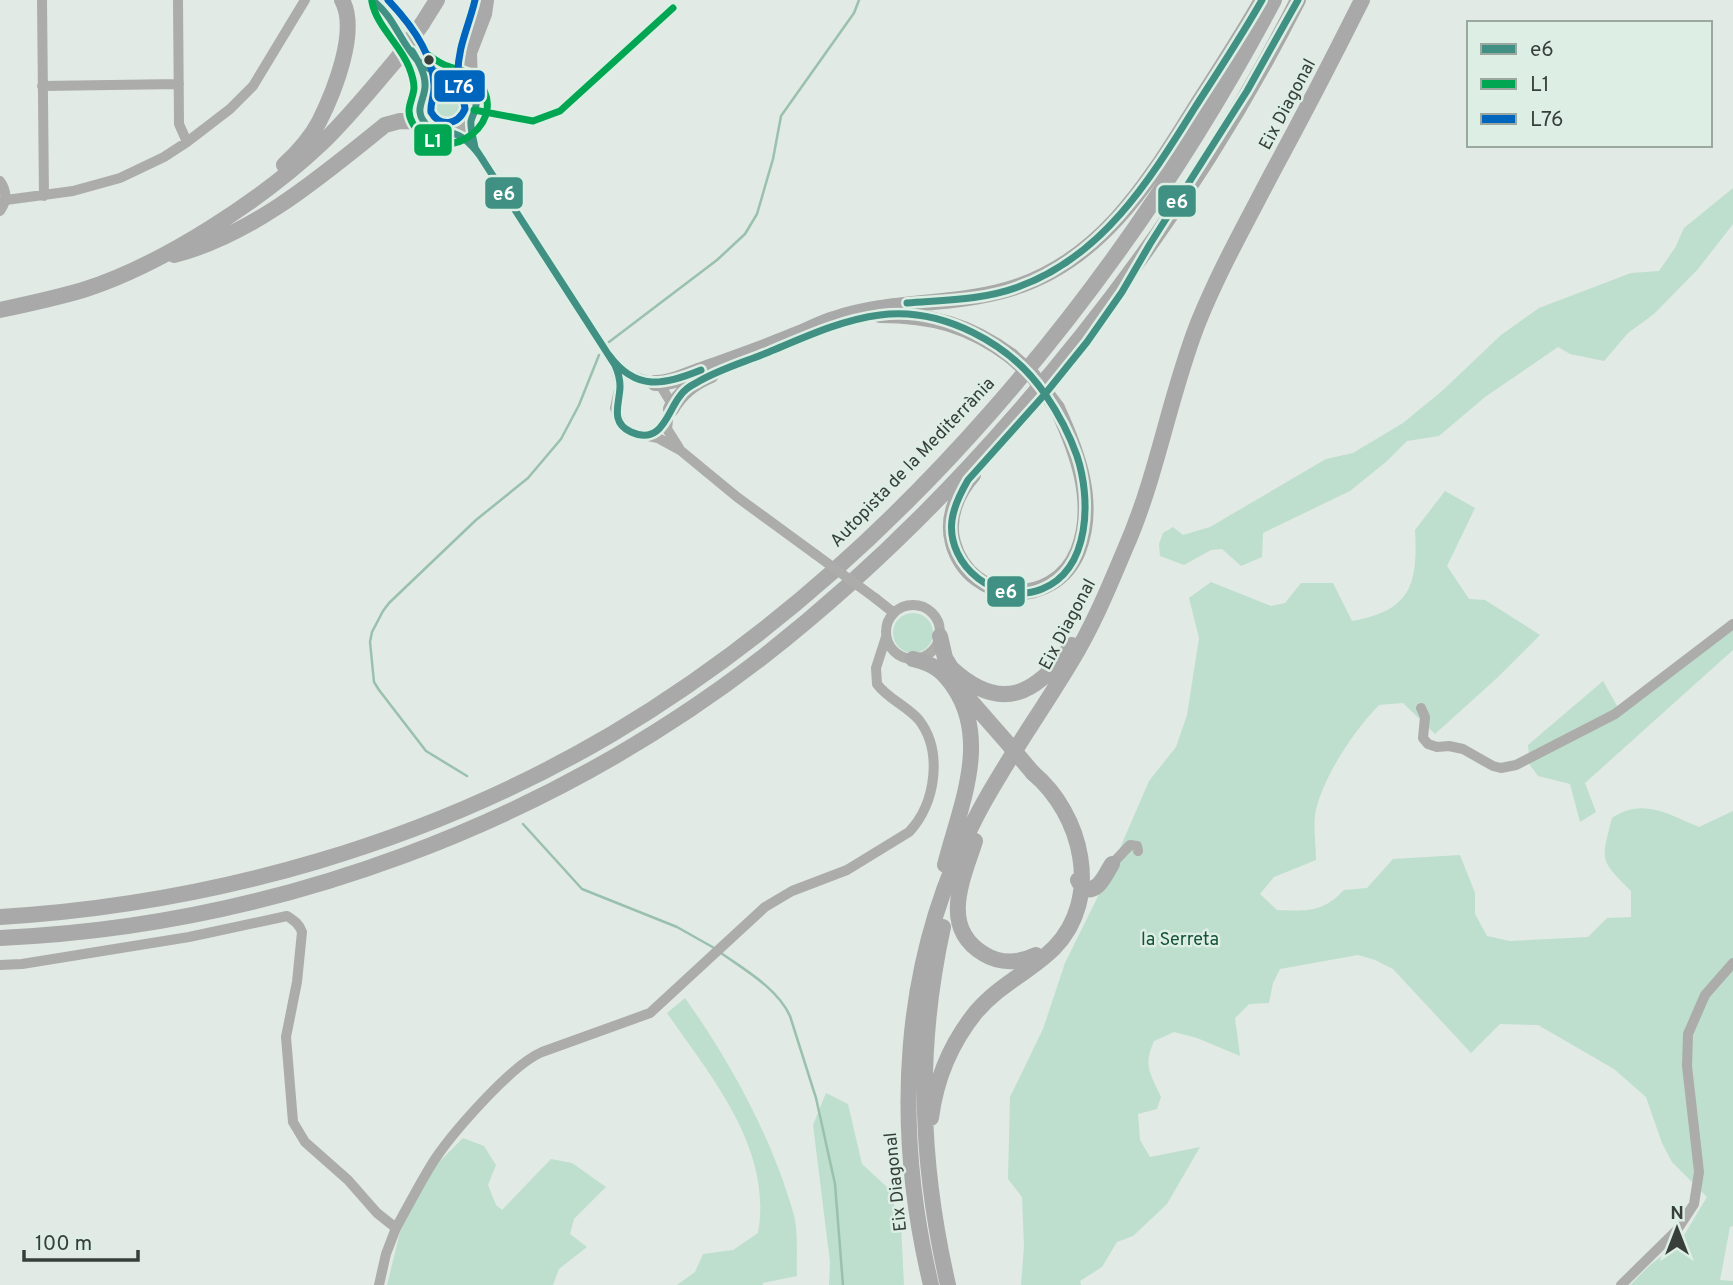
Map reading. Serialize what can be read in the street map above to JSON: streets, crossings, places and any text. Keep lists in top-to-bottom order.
{
  "streets": {
    "highway": ["Eix Diagonal", "Autopista de la Mediterrània"]
  },
  "parks": ["la Serreta"],
  "lines": ["transit line e6", "transit line L76", "transit line L1"],
  "legend": ["e6", "L1", "L76"],
  "scale_bar": "100 m",
  "north": "top"
}
